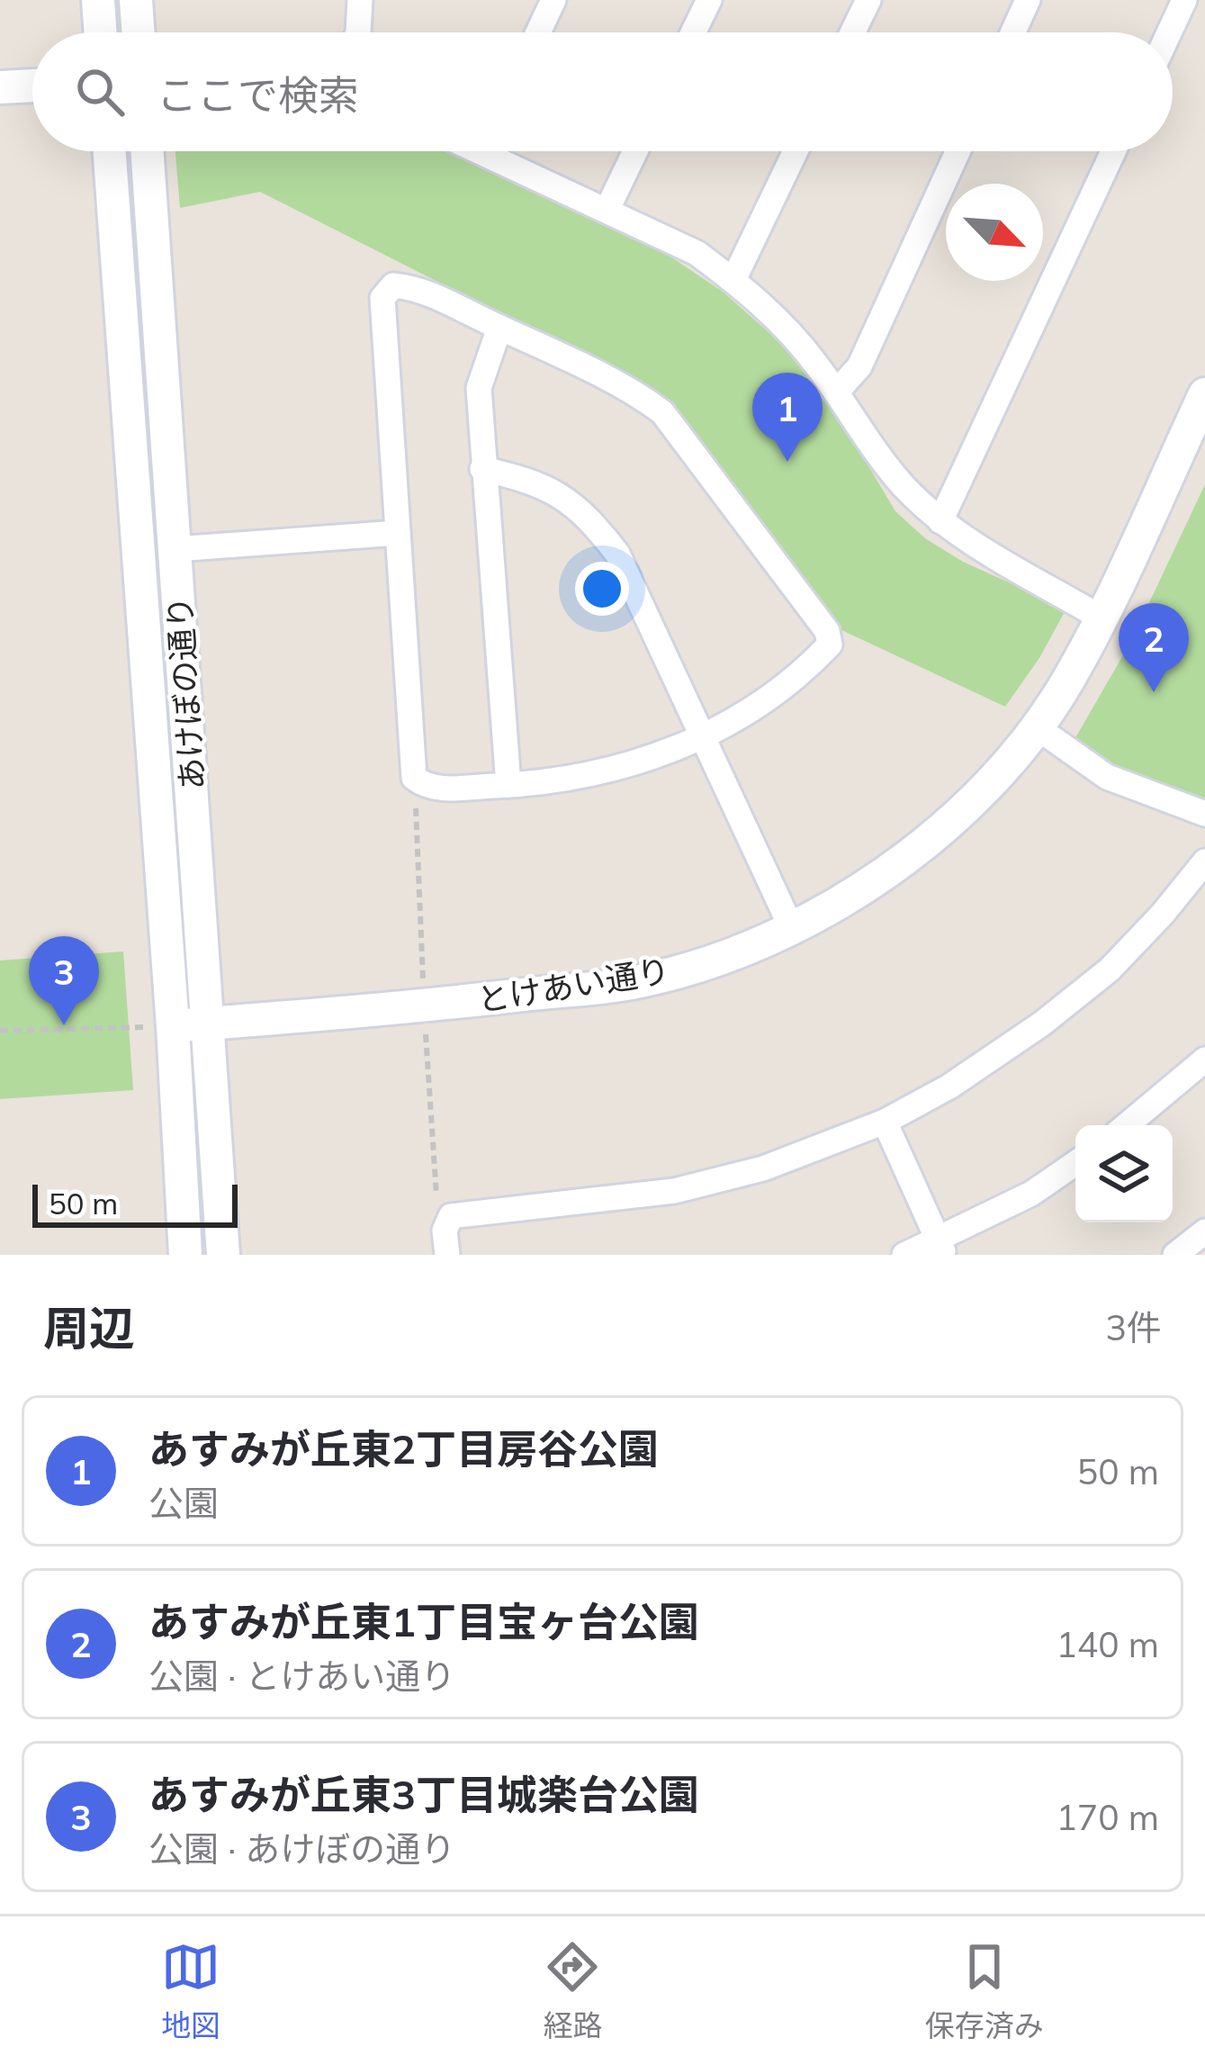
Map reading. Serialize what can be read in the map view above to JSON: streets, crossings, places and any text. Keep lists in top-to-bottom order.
{
  "streets": {
    "street": ["あけぼの通り", "とけあい通り"]
  },
  "crossings": [
    ["あけぼの通り", "とけあい通り"]
  ],
  "scale_bar": "50 m",
  "north": "bottom right",
  "page": {
    "search": "ここで検索",
    "pins": ["1", "2", "3"],
    "scale": "50 m",
    "heading": ["周辺", "3件"],
    "list": [
      {
        "mark": "1",
        "name": "あすみが丘東2丁目房谷公園",
        "note": "公園",
        "value": "50 m"
      },
      {
        "mark": "2",
        "name": "あすみが丘東1丁目宝ヶ台公園",
        "note": "公園 · とけあい通り",
        "value": "140 m"
      },
      {
        "mark": "3",
        "name": "あすみが丘東3丁目城楽台公園",
        "note": "公園 · あけぼの通り",
        "value": "170 m"
      }
    ],
    "nav": ["地図", "経路", "保存済み"]
  }
}
